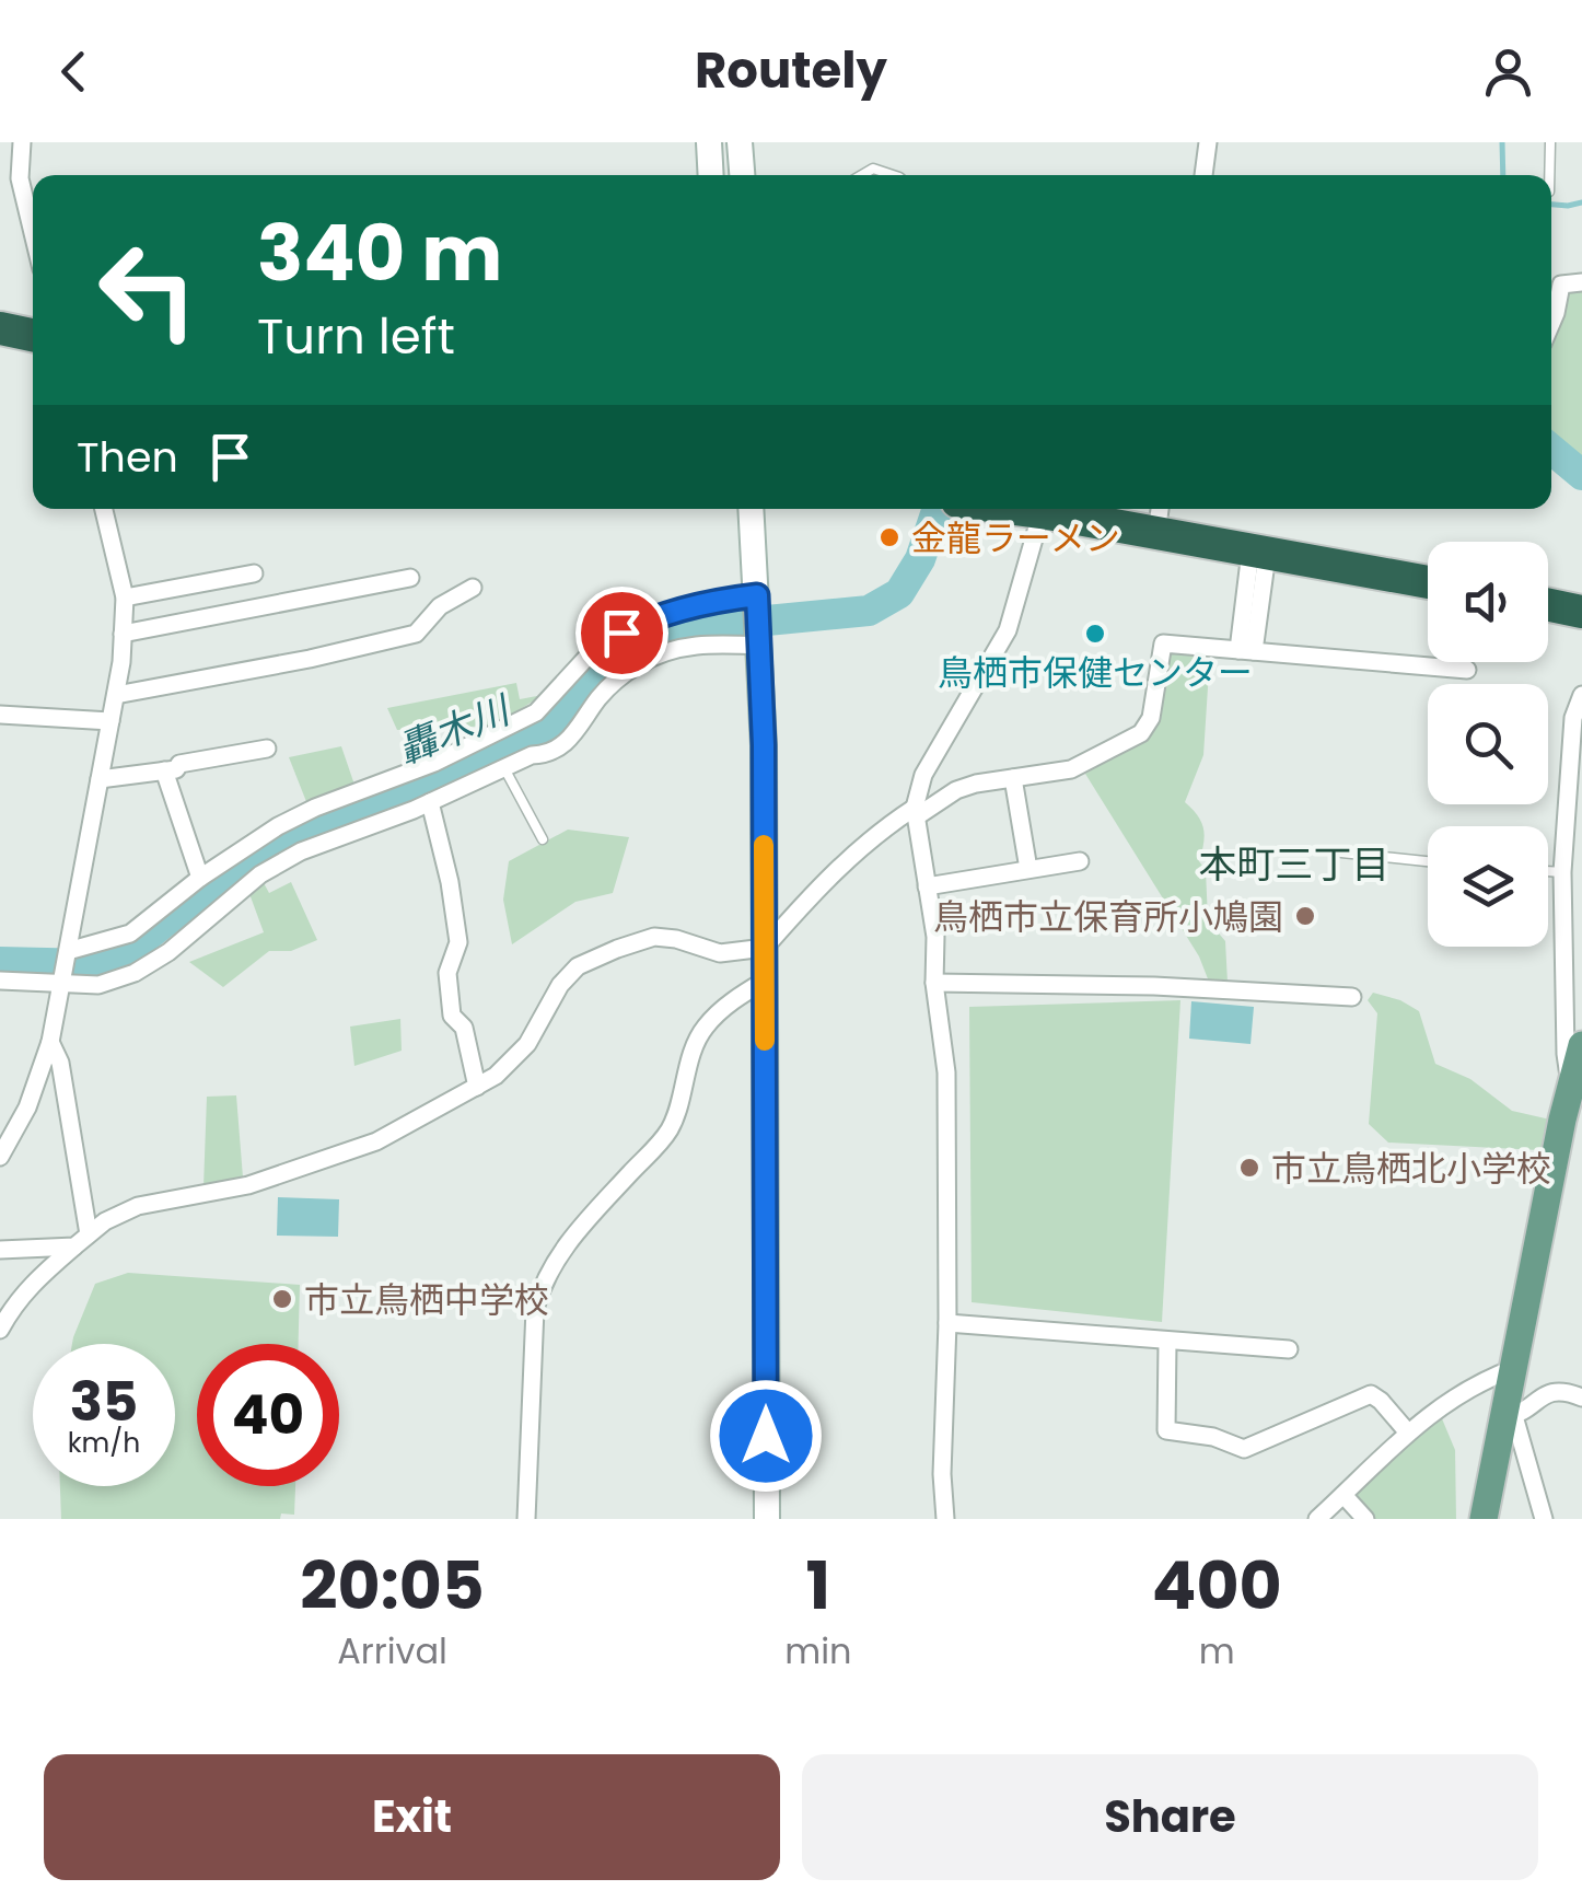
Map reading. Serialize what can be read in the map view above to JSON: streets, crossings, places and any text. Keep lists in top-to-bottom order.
{
  "districts": ["本町三丁目"],
  "water": ["轟木川"],
  "places": [
    "金龍ラーメン",
    "鳥栖市保健センター",
    "鳥栖市立保育所小鳩園",
    "市立鳥栖北小学校",
    "市立鳥栖中学校"
  ],
  "page": {
    "header": "Routely",
    "turn": ["340 m", "Turn left"],
    "then": "Then",
    "speed": "35 km/h",
    "limit": "40",
    "eta": [
      "20:05",
      "Arrival",
      "1",
      "min",
      "400",
      "m"
    ],
    "buttons": ["Exit", "Share"]
  }
}
